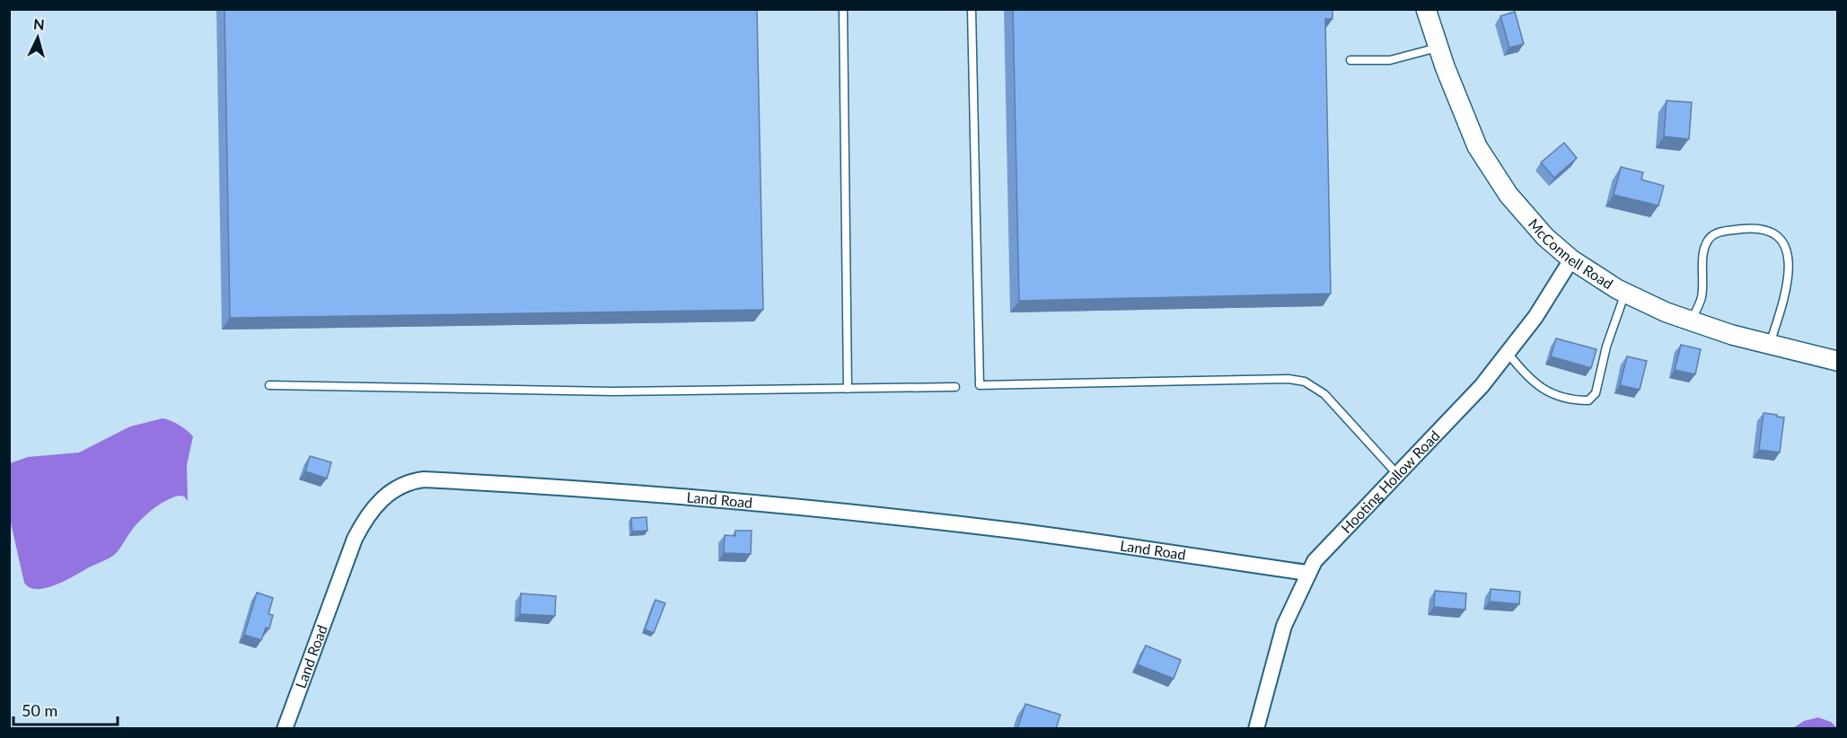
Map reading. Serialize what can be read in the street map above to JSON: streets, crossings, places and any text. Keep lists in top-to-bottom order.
{
  "streets": {
    "street": ["McConnell Road", "Hooting Hollow Road", "Land Road"]
  },
  "crossings": [
    ["McConnell Road", "Hooting Hollow Road"],
    ["Hooting Hollow Road", "Land Road"]
  ],
  "scale_bar": "50 m",
  "north": "top"
}
